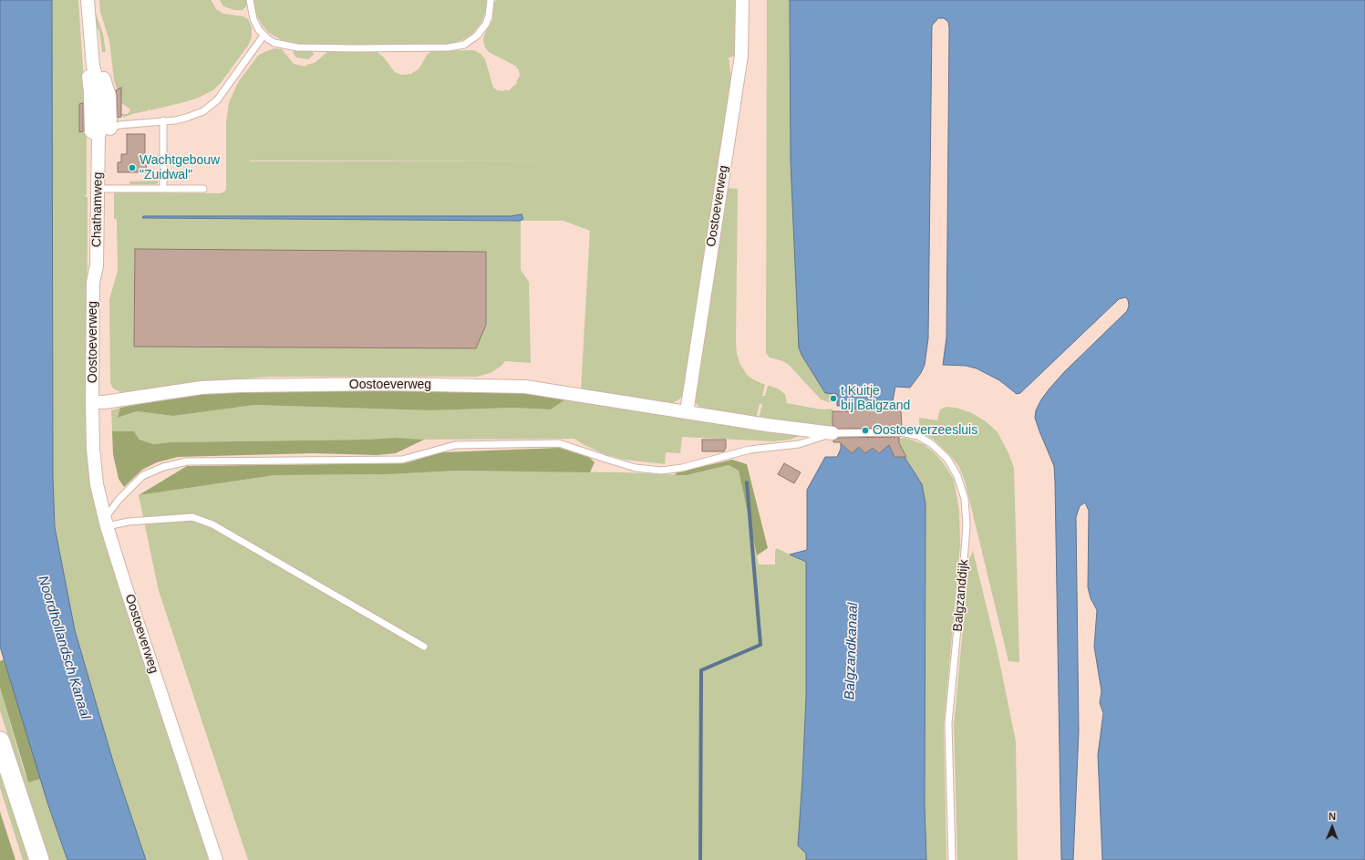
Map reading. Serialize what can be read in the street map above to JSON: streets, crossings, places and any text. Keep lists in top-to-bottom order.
{
  "streets": {
    "street": ["Oostoeverweg", "Chathamweg"],
    "lane": ["Balgzanddijk"]
  },
  "crossings": [
    ["Oostoeverweg", "Chathamweg"],
    ["Oostoeverweg", "Balgzanddijk"]
  ],
  "water": ["Noordhollandsch Kanaal", "Balgzandkanaal"],
  "places": ["Wachtgebouw \"Zuidwal\"", "t Kuitje bij Balgzand", "Oostoeverzeesluis"],
  "north": "top"
}
